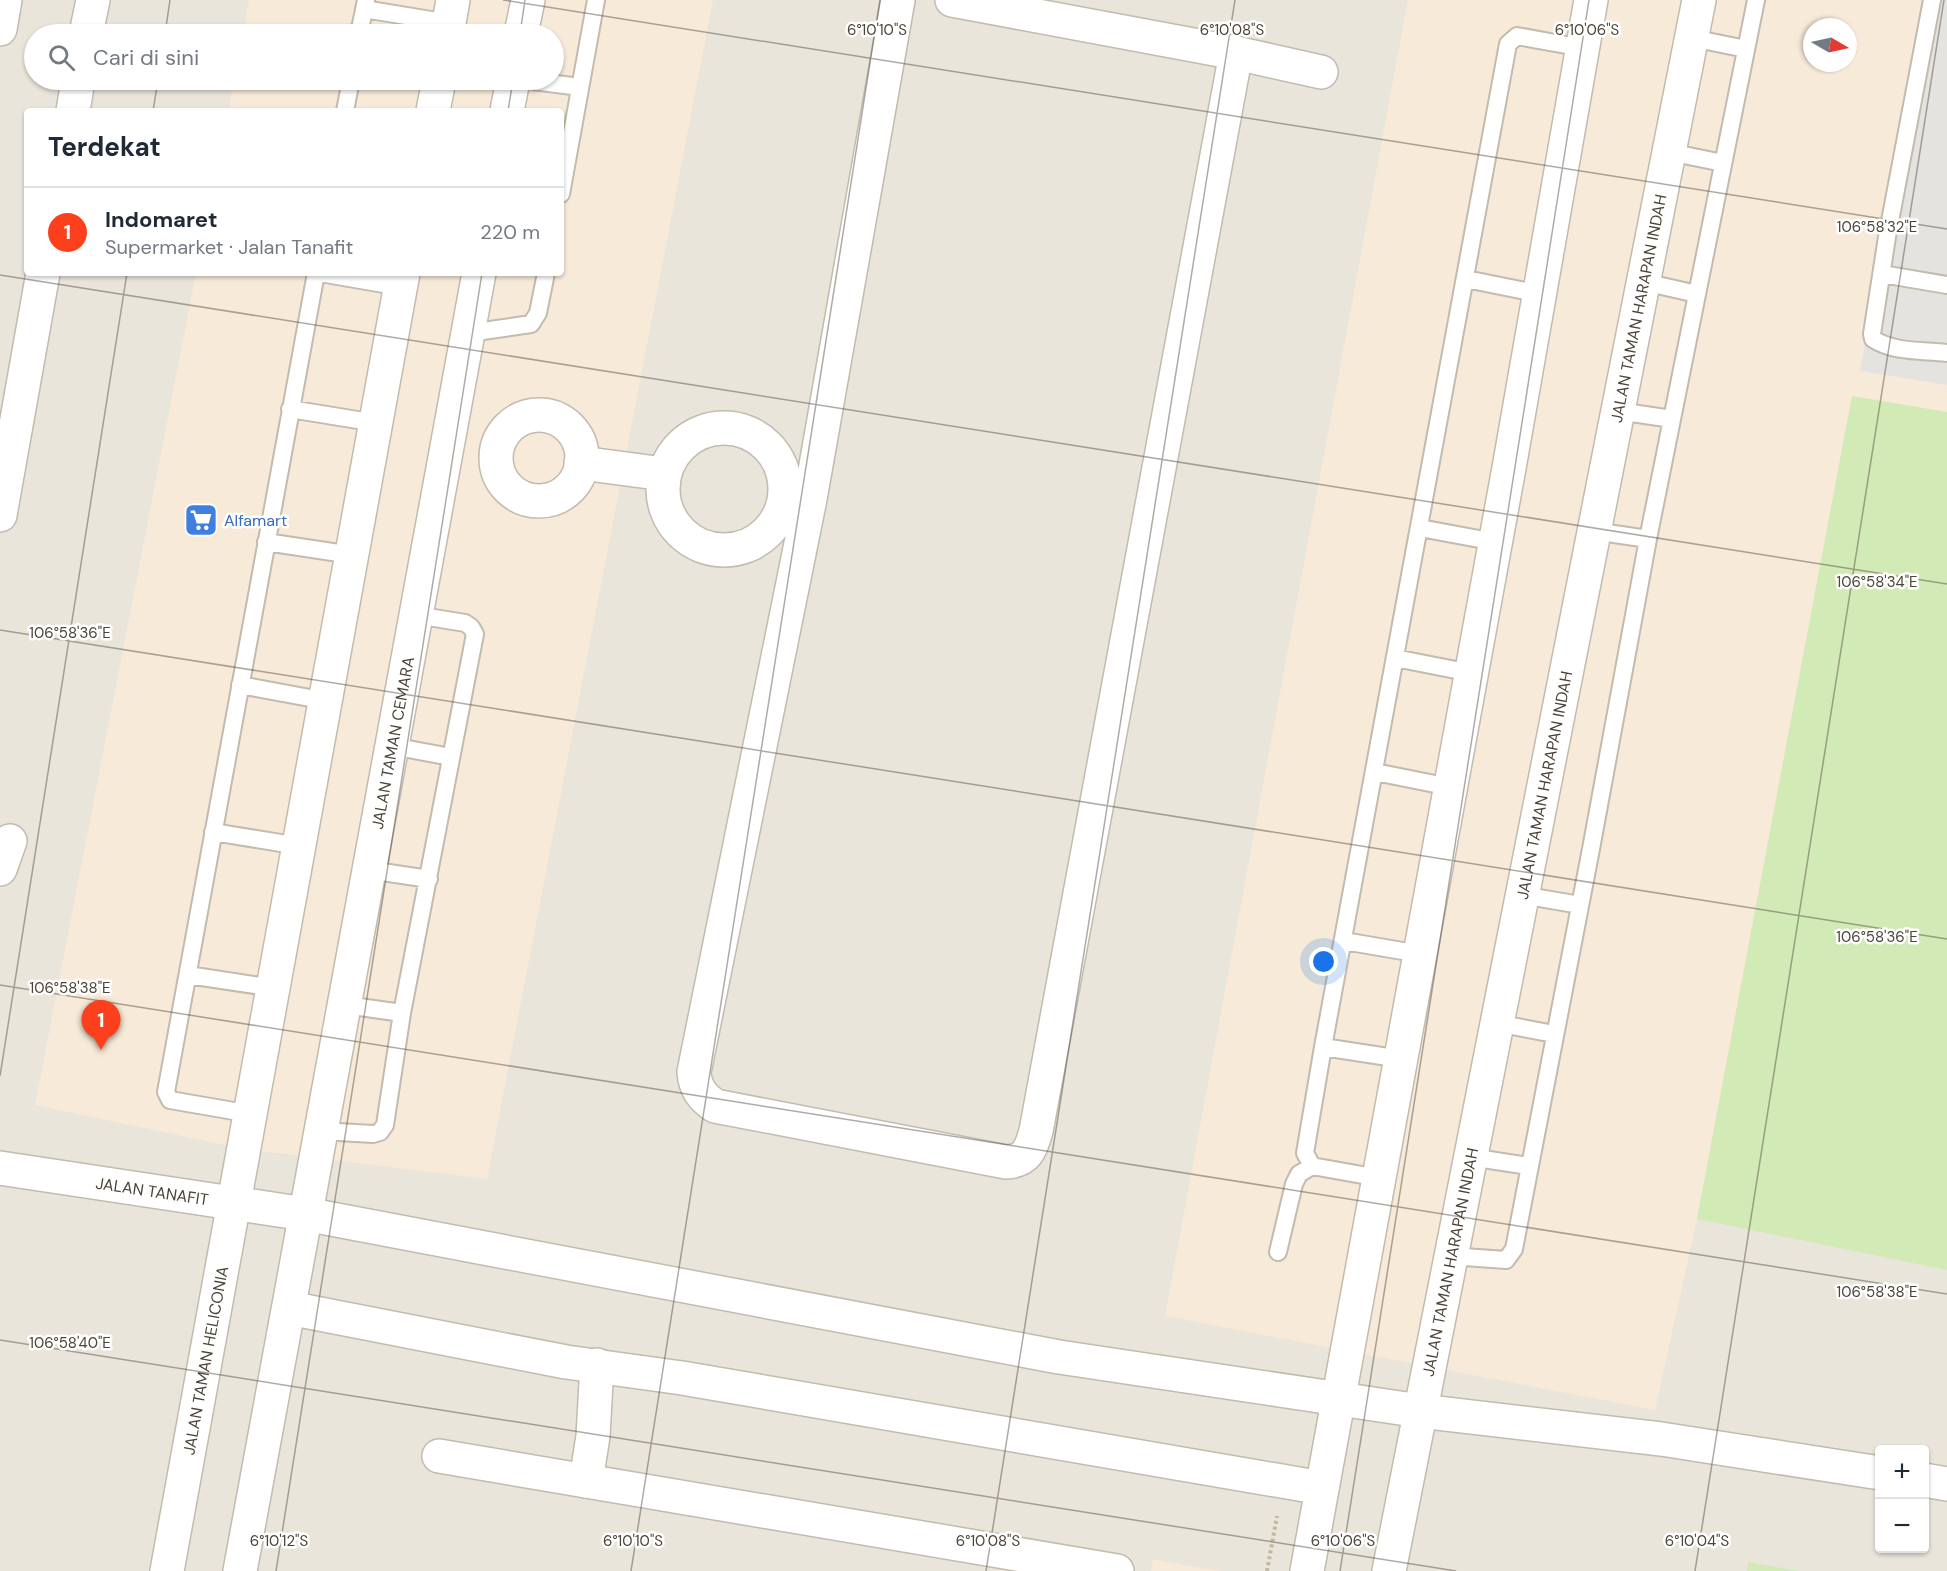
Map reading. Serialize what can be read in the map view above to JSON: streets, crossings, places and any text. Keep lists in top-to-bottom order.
{
  "streets": {
    "street": [
      "JALAN TAMAN HARAPAN INDAH",
      "JALAN TAMAN CEMARA",
      "JALAN TANAFIT",
      "JALAN TAMAN HELICONIA"
    ]
  },
  "crossings": [
    ["JALAN TAMAN HARAPAN INDAH", "JALAN TANAFIT"],
    ["JALAN TAMAN CEMARA", "JALAN TANAFIT"],
    ["JALAN TANAFIT", "JALAN TAMAN HELICONIA"]
  ],
  "places": {
    "supermarket": ["Alfamart"]
  },
  "north": "right",
  "page": {
    "search": "Cari di sini",
    "heading": "Terdekat",
    "list": [
      {
        "mark": "1",
        "name": "Indomaret",
        "note": "Supermarket · Jalan Tanafit",
        "value": "220 m"
      }
    ],
    "pins": "1",
    "map_buttons": ["+", "−"]
  },
  "coordinates": [
    "6°10'10\"S",
    "6°10'08\"S",
    "6°10'06\"S",
    "106°58'32\"E",
    "106°58'34\"E",
    "106°58'36\"E",
    "106°58'38\"E",
    "106°58'40\"E",
    "6°10'12\"S",
    "6°10'04\"S"
  ]
}
